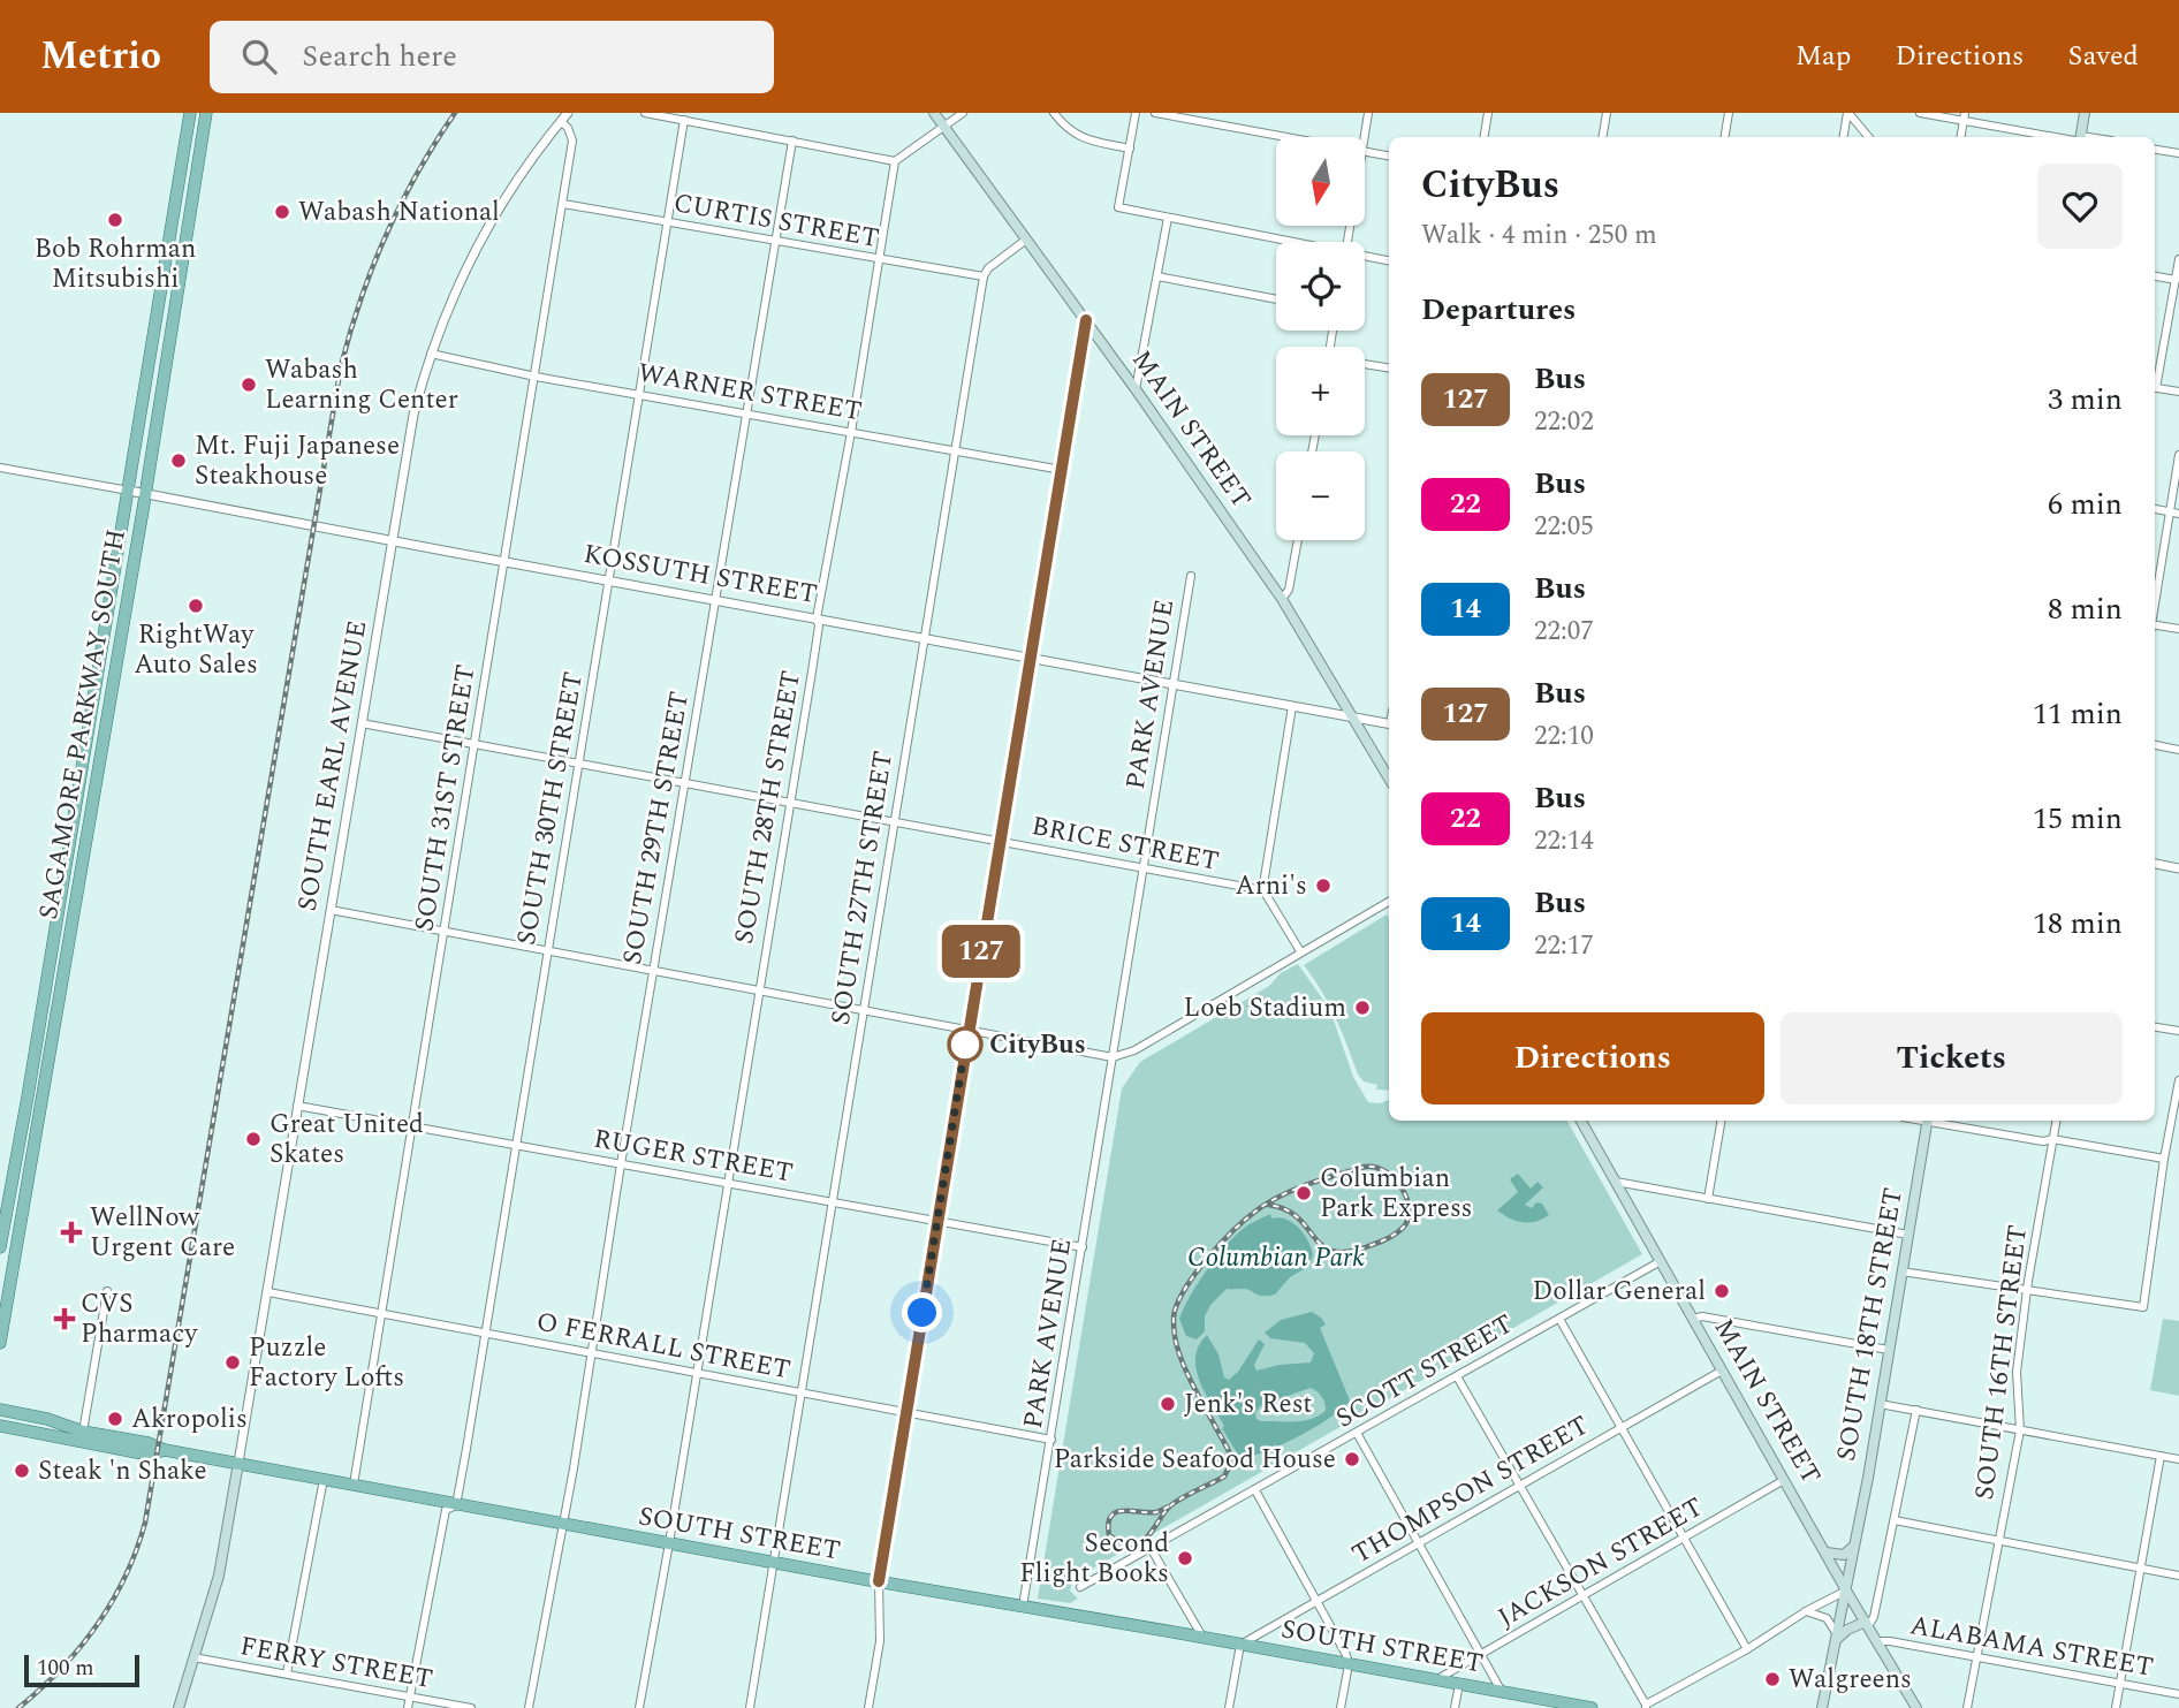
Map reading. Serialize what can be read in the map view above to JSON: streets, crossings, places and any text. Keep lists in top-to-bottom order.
{
  "streets": {
    "main road": [
      "MAIN STREET",
      "SAGAMORE PARKWAY SOUTH",
      "SOUTH 18TH STREET",
      "SOUTH STREET"
    ],
    "street": [
      "CURTIS STREET",
      "WARNER STREET",
      "KOSSUTH STREET",
      "PARK AVENUE",
      "SOUTH EARL AVENUE",
      "SOUTH 31ST STREET",
      "SOUTH 28TH STREET",
      "SOUTH 30TH STREET",
      "SOUTH 29TH STREET",
      "BRICE STREET",
      "SOUTH 27TH STREET",
      "RUGER STREET",
      "O FERRALL STREET",
      "SOUTH 16TH STREET",
      "SCOTT STREET",
      "THOMPSON STREET",
      "JACKSON STREET",
      "ALABAMA STREET",
      "FERRY STREET"
    ]
  },
  "crossings": [
    ["CURTIS STREET", "SOUTH 31ST STREET"],
    ["CURTIS STREET", "SOUTH 28TH STREET"],
    ["CURTIS STREET", "SOUTH 30TH STREET"],
    ["CURTIS STREET", "SOUTH 29TH STREET"],
    ["CURTIS STREET", "SOUTH 27TH STREET"],
    ["WARNER STREET", "SOUTH EARL AVENUE"],
    ["WARNER STREET", "SOUTH 31ST STREET"],
    ["WARNER STREET", "SOUTH 28TH STREET"],
    ["WARNER STREET", "SOUTH 30TH STREET"],
    ["WARNER STREET", "SOUTH 29TH STREET"],
    ["WARNER STREET", "SOUTH 27TH STREET"],
    ["MAIN STREET", "KOSSUTH STREET"],
    ["MAIN STREET", "SOUTH 18TH STREET"],
    ["MAIN STREET", "SCOTT STREET"],
    ["MAIN STREET", "THOMPSON STREET"],
    ["MAIN STREET", "JACKSON STREET"],
    ["MAIN STREET", "ALABAMA STREET"],
    ["KOSSUTH STREET", "PARK AVENUE"],
    ["KOSSUTH STREET", "SAGAMORE PARKWAY SOUTH"],
    ["KOSSUTH STREET", "SOUTH EARL AVENUE"],
    ["KOSSUTH STREET", "SOUTH 31ST STREET"],
    ["KOSSUTH STREET", "SOUTH 28TH STREET"],
    ["KOSSUTH STREET", "SOUTH 30TH STREET"],
    ["KOSSUTH STREET", "SOUTH 29TH STREET"],
    ["KOSSUTH STREET", "SOUTH 27TH STREET"],
    ["PARK AVENUE", "BRICE STREET"],
    ["PARK AVENUE", "RUGER STREET"],
    ["PARK AVENUE", "O FERRALL STREET"],
    ["PARK AVENUE", "SOUTH STREET"],
    ["SOUTH EARL AVENUE", "SOUTH 31ST STREET"],
    ["SOUTH EARL AVENUE", "BRICE STREET"],
    ["SOUTH EARL AVENUE", "RUGER STREET"],
    ["SOUTH EARL AVENUE", "O FERRALL STREET"],
    ["SOUTH EARL AVENUE", "SOUTH STREET"],
    ["SOUTH 31ST STREET", "BRICE STREET"],
    ["SOUTH 31ST STREET", "RUGER STREET"],
    ["SOUTH 31ST STREET", "O FERRALL STREET"],
    ["SOUTH 31ST STREET", "SOUTH STREET"],
    ["SOUTH 28TH STREET", "BRICE STREET"],
    ["SOUTH 28TH STREET", "RUGER STREET"],
    ["SOUTH 28TH STREET", "O FERRALL STREET"],
    ["SOUTH 28TH STREET", "SOUTH STREET"],
    ["SOUTH 30TH STREET", "BRICE STREET"],
    ["SOUTH 30TH STREET", "RUGER STREET"],
    ["SOUTH 30TH STREET", "O FERRALL STREET"],
    ["SOUTH 30TH STREET", "SOUTH STREET"],
    ["SOUTH 30TH STREET", "FERRY STREET"],
    ["SOUTH 29TH STREET", "BRICE STREET"],
    ["SOUTH 29TH STREET", "RUGER STREET"],
    ["SOUTH 29TH STREET", "O FERRALL STREET"],
    ["SOUTH 29TH STREET", "SOUTH STREET"],
    ["BRICE STREET", "SOUTH 27TH STREET"],
    ["SOUTH 27TH STREET", "RUGER STREET"],
    ["SOUTH 27TH STREET", "O FERRALL STREET"],
    ["SOUTH 27TH STREET", "SOUTH STREET"],
    ["SOUTH 16TH STREET", "ALABAMA STREET"],
    ["THOMPSON STREET", "SOUTH STREET"],
    ["SOUTH STREET", "JACKSON STREET"]
  ],
  "parks": ["Columbian Park"],
  "places": {
    "other": [
      "Wabash National",
      "Bob Rohrman Mitsubishi",
      "Wabash Learning Center",
      "Mt. Fuji Japanese Steakhouse",
      "RightWay Auto Sales",
      "Arni's",
      "Loeb Stadium",
      "CityBus",
      "Great United Skates",
      "Columbian Park Express",
      "Dollar General",
      "Puzzle Factory Lofts",
      "Jenk's Rest",
      "Akropolis",
      "Parkside Seafood House",
      "Steak 'n Shake",
      "Second Flight Books",
      "Walgreens"
    ],
    "health": ["WellNow Urgent Care", "CVS Pharmacy"]
  },
  "lines": ["bus line 127"],
  "scale_bar": "100 m",
  "north": "bottom",
  "page": {
    "header": "Metrio",
    "search": "Search here",
    "nav": ["Map", "Directions", "Saved"],
    "on_map": "127",
    "map_buttons": ["+", "−"],
    "heading": [
      ["CityBus", "Walk · 4 min · 250 m"],
      "Departures"
    ],
    "list": [
      {
        "mark": "127",
        "name": "Bus",
        "note": "22:02",
        "value": "3 min"
      },
      {
        "mark": "22",
        "name": "Bus",
        "note": "22:05",
        "value": "6 min"
      },
      {
        "mark": "14",
        "name": "Bus",
        "note": "22:07",
        "value": "8 min"
      },
      {
        "mark": "127",
        "name": "Bus",
        "note": "22:10",
        "value": "11 min"
      },
      {
        "mark": "22",
        "name": "Bus",
        "note": "22:14",
        "value": "15 min"
      },
      {
        "mark": "14",
        "name": "Bus",
        "note": "22:17",
        "value": "18 min"
      }
    ],
    "buttons": ["Directions", "Tickets"],
    "scale": "100 m"
  }
}
